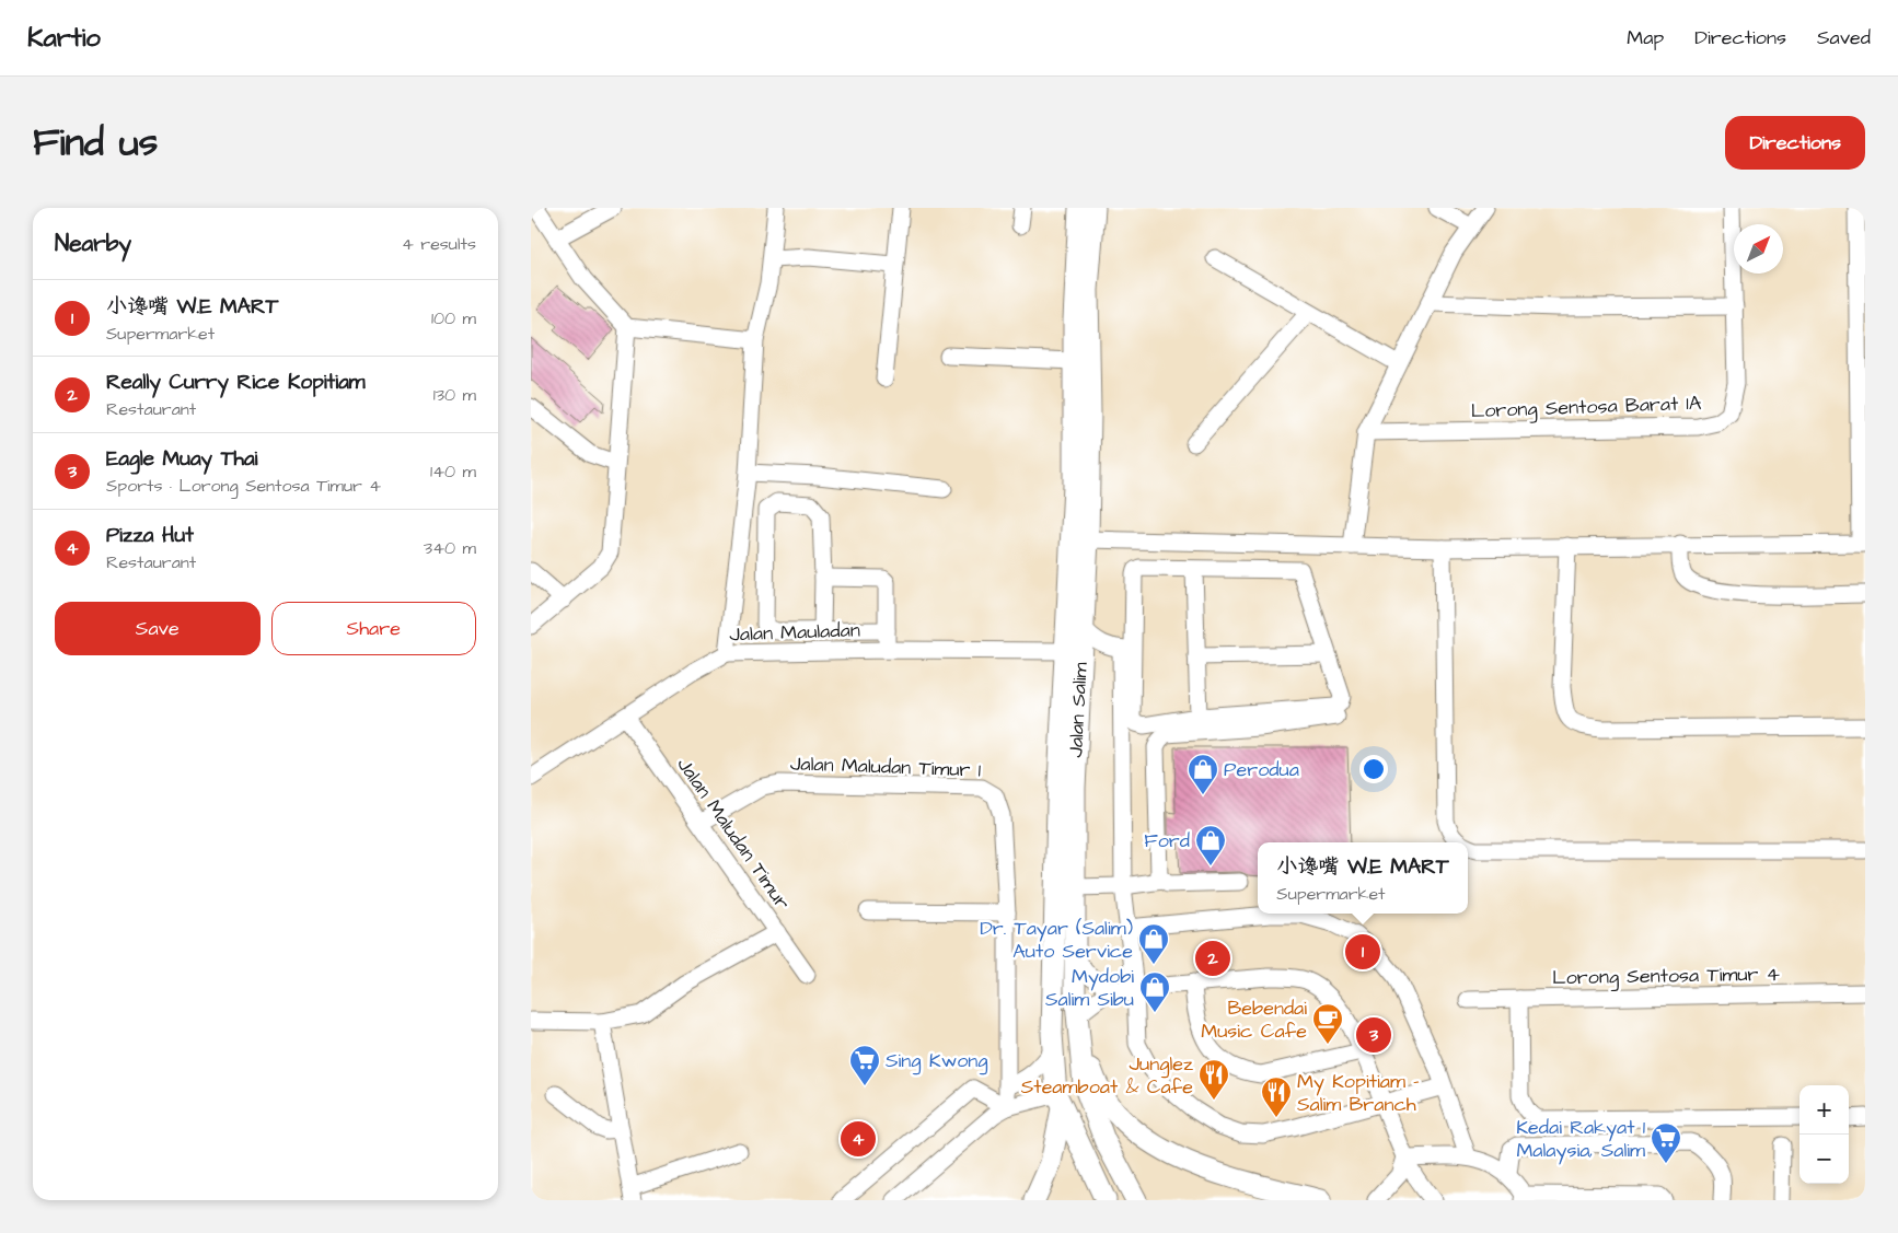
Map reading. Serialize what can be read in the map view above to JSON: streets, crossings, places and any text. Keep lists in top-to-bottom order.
{
  "streets": {
    "main road": ["Jalan Salim"],
    "street": [
      "Lorong Sentosa Barat 1A",
      "Jalan Mauladan",
      "Jalan Maludan Timur 1",
      "Jalan Maludan Timur",
      "Lorong Sentosa Timur 4"
    ]
  },
  "crossings": [
    ["Jalan Mauladan", "Jalan Salim"],
    ["Jalan Mauladan", "Jalan Maludan Timur"],
    ["Jalan Maludan Timur 1", "Jalan Maludan Timur"]
  ],
  "places": {
    "shop": [
      "Perodua",
      "Ford",
      "Dr. Tayar (Salim) Auto Service",
      "Mydobi Salim Sibu"
    ],
    "cafe": ["Bebendai Music Cafe"],
    "supermarket": ["Sing Kwong", "Kedai Rakyat 1 Malaysia, Salim"],
    "restaurant": ["Junglez Steamboat & Cafe", "My Kopitiam - Salim Branch"]
  },
  "north": "top right",
  "page": {
    "header": "Kartio",
    "nav": ["Map", "Directions", "Saved"],
    "title": "Find us",
    "buttons": [
      "Directions",
      ["Save", "Share"]
    ],
    "heading": ["Nearby", "4 results"],
    "list": [
      {
        "mark": "1",
        "name": "小谗嘴 W.E MART",
        "note": "Supermarket",
        "value": "100 m"
      },
      {
        "mark": "2",
        "name": "Really Curry Rice Kopitiam",
        "note": "Restaurant",
        "value": "130 m"
      },
      {
        "mark": "3",
        "name": "Eagle Muay Thai",
        "note": "Sports · Lorong Sentosa Timur 4",
        "value": "140 m"
      },
      {
        "mark": "4",
        "name": "Pizza Hut",
        "note": "Restaurant",
        "value": "340 m"
      }
    ],
    "popup": ["小谗嘴 W.E MART", "Supermarket"],
    "pins": [
      "1",
      "2",
      "3",
      "4"
    ],
    "map_buttons": ["+", "−"]
  }
}
